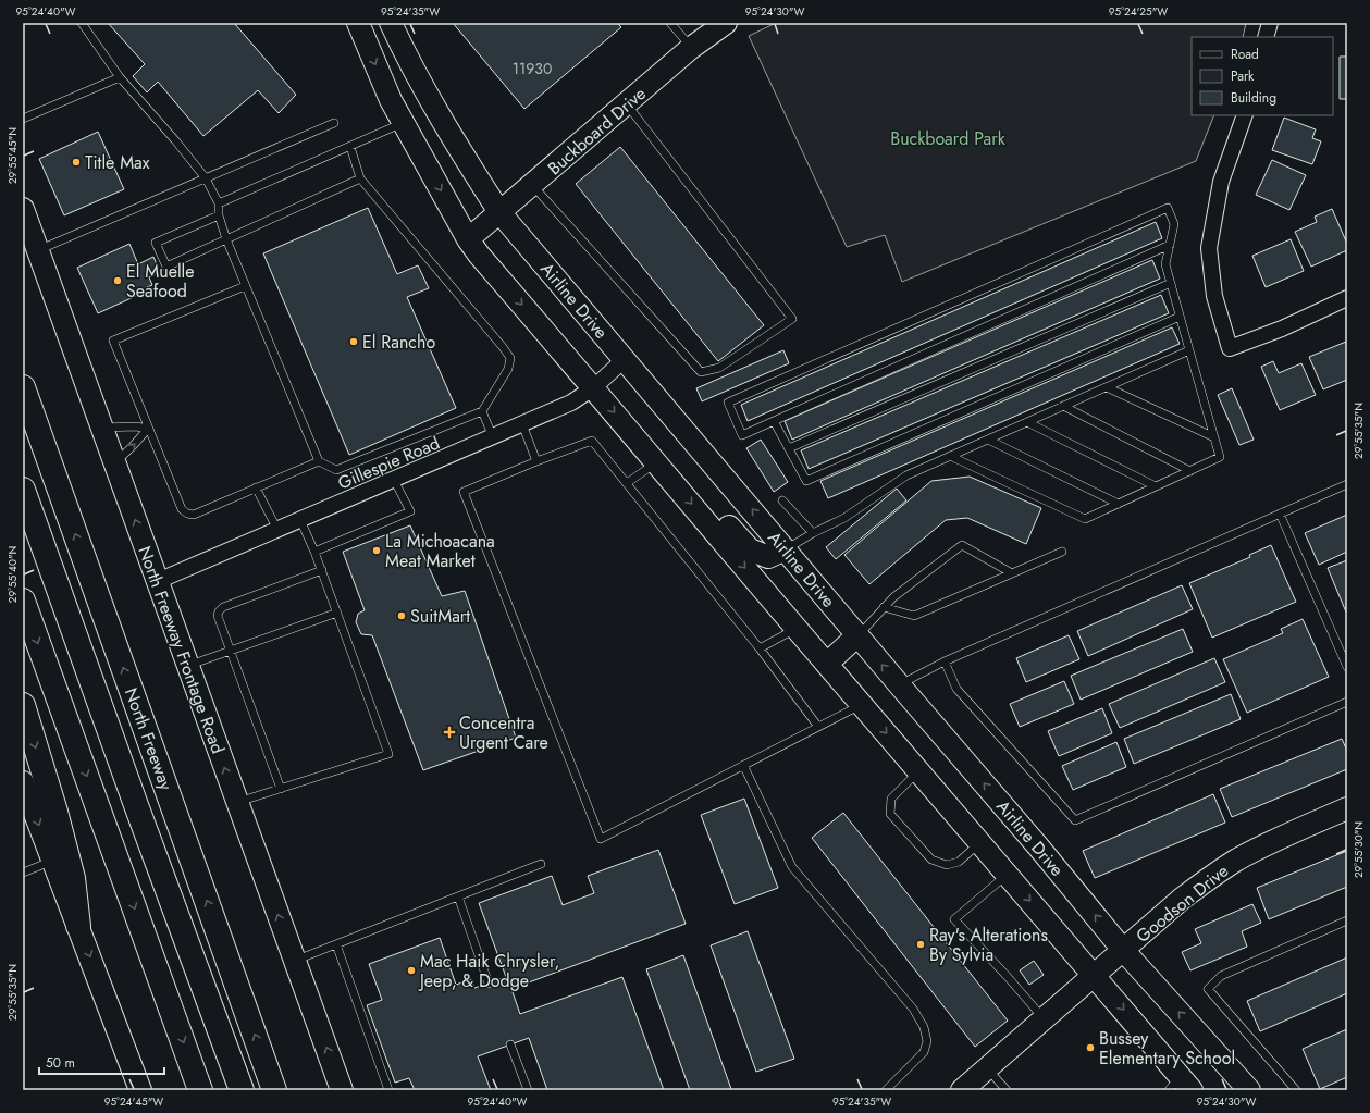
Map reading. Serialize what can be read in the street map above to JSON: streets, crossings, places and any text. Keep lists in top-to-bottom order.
{
  "streets": {
    "highway": ["North Freeway"],
    "main road": [
      "Buckboard Drive",
      "Airline Drive",
      "North Freeway Frontage Road",
      "Goodson Drive"
    ],
    "street": ["Gillespie Road"]
  },
  "crossings": [
    ["Buckboard Drive", "Airline Drive"],
    ["Airline Drive", "Gillespie Road"],
    ["Airline Drive", "Goodson Drive"],
    ["Gillespie Road", "North Freeway Frontage Road"]
  ],
  "parks": ["Buckboard Park"],
  "places": {
    "other": [
      "Title Max",
      "El Muelle Seafood",
      "El Rancho",
      "La Michoacana Meat Market",
      "SuitMart",
      "Ray's Alterations By Sylvia",
      "Mac Haik Chrysler, Jeep, & Dodge",
      "Bussey Elementary School"
    ],
    "health": ["Concentra Urgent Care"]
  },
  "house_numbers": ["11930"],
  "legend": ["Road", "Park", "Building"],
  "scale_bar": "50 m",
  "coordinates": [
    "95°24'40\"W",
    "95°24'35\"W",
    "95°24'30\"W",
    "95°24'25\"W",
    "29°55'45\"N",
    "29°55'35\"N",
    "29°55'40\"N",
    "29°55'30\"N",
    "95°24'45\"W"
  ]
}
